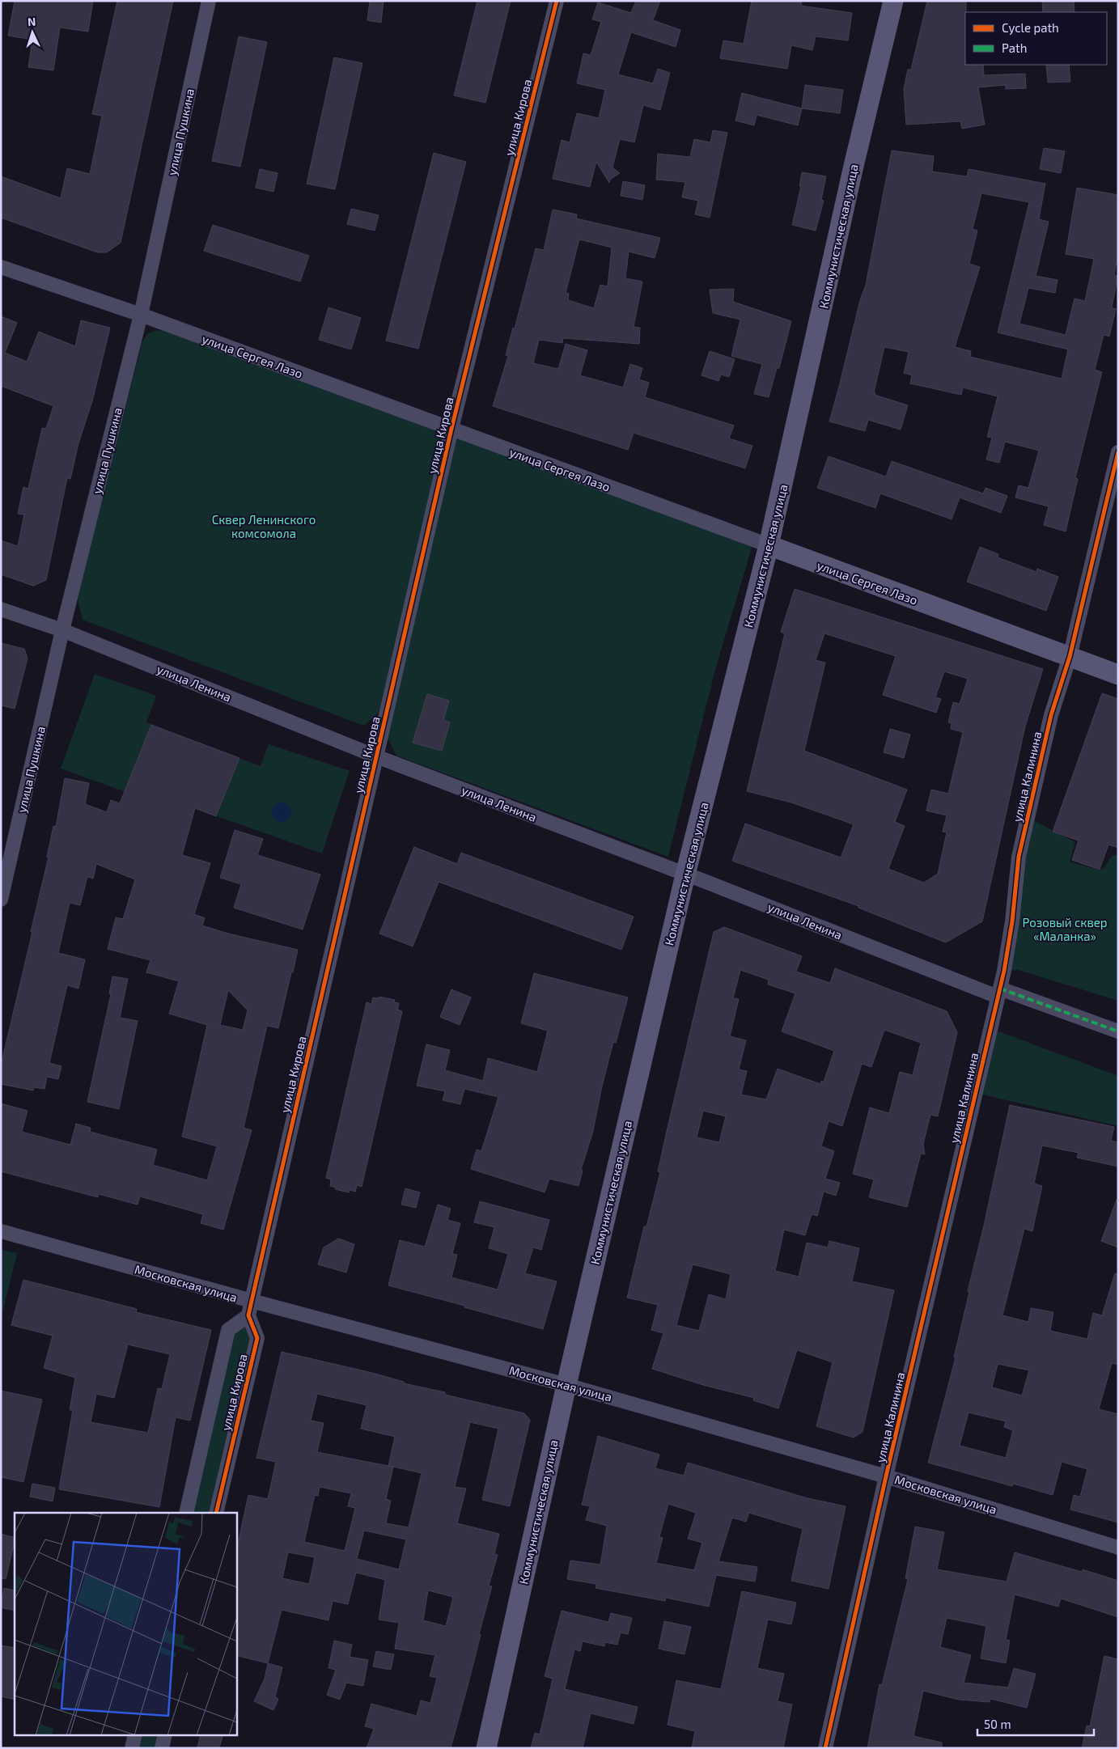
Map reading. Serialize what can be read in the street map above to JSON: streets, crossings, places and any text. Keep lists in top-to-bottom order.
{
  "streets": {
    "main road": ["Коммунистическая улица", "улица Сергея Лазо"],
    "street": [
      "улица Кирова",
      "улица Пушкина",
      "улица Ленина",
      "улица Калинина",
      "Московская улица"
    ]
  },
  "crossings": [
    ["улица Кирова", "улица Сергея Лазо"],
    ["улица Кирова", "улица Ленина"],
    ["улица Кирова", "Московская улица"],
    ["улица Пушкина", "улица Сергея Лазо"],
    ["улица Пушкина", "улица Ленина"],
    ["Коммунистическая улица", "улица Сергея Лазо"],
    ["Коммунистическая улица", "улица Ленина"],
    ["Коммунистическая улица", "Московская улица"],
    ["улица Сергея Лазо", "улица Калинина"],
    ["улица Ленина", "улица Калинина"],
    ["улица Калинина", "Московская улица"]
  ],
  "parks": ["Сквер Ленинского комсомола", "Розовый сквер «Маланка»"],
  "legend": ["Cycle path", "Path"],
  "scale_bar": "50 m",
  "north": "top"
}
